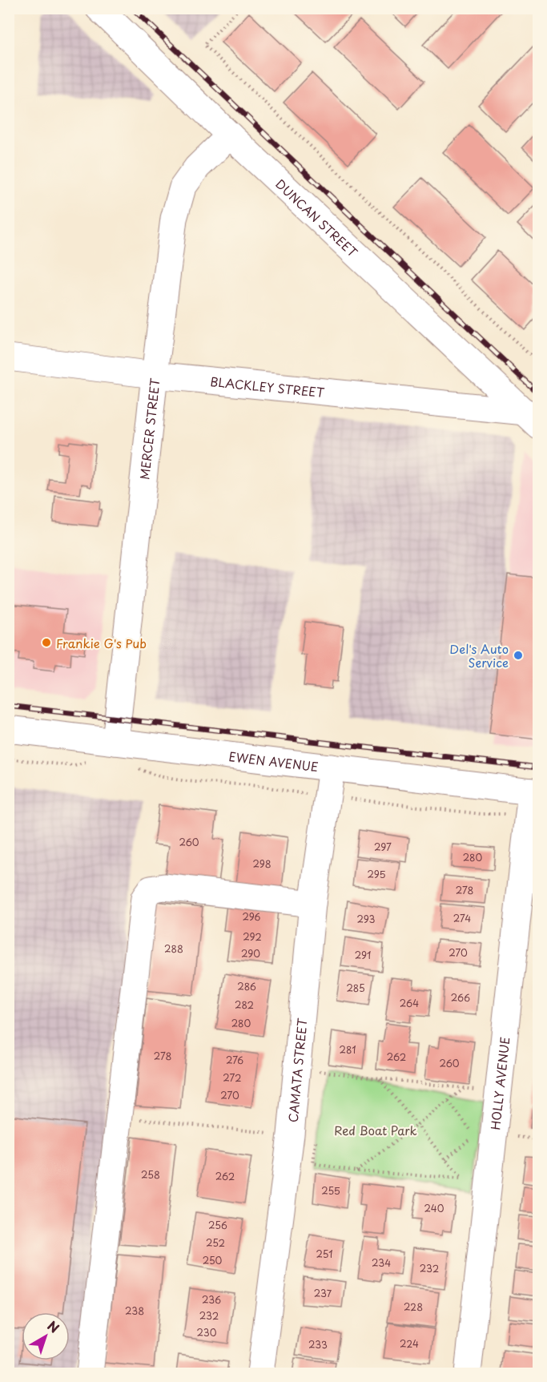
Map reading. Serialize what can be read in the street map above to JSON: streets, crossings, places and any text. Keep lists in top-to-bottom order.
{
  "streets": {
    "street": [
      "DUNCAN STREET",
      "BLACKLEY STREET",
      "MERCER STREET",
      "EWEN AVENUE",
      "CAMATA STREET",
      "HOLLY AVENUE"
    ]
  },
  "crossings": [
    ["DUNCAN STREET", "BLACKLEY STREET"],
    ["DUNCAN STREET", "MERCER STREET"],
    ["BLACKLEY STREET", "MERCER STREET"],
    ["MERCER STREET", "EWEN AVENUE"],
    ["EWEN AVENUE", "CAMATA STREET"],
    ["EWEN AVENUE", "HOLLY AVENUE"]
  ],
  "parks": ["Red Boat Park"],
  "places": ["Frankie G's Pub", "Del's Auto Service"],
  "house_numbers": [
    "260",
    "297",
    "280",
    "298",
    "295",
    "278",
    "296",
    "274",
    "293",
    "292",
    "288",
    "270",
    "290",
    "291",
    "286",
    "285",
    "266",
    "264",
    "282",
    "280",
    "281",
    "278",
    "262",
    "276",
    "260",
    "272",
    "270",
    "258",
    "262",
    "255",
    "240",
    "256",
    "252",
    "251",
    "250",
    "234",
    "232",
    "237",
    "236",
    "228",
    "238",
    "232",
    "230",
    "224",
    "233"
  ],
  "north": "top right"
}
